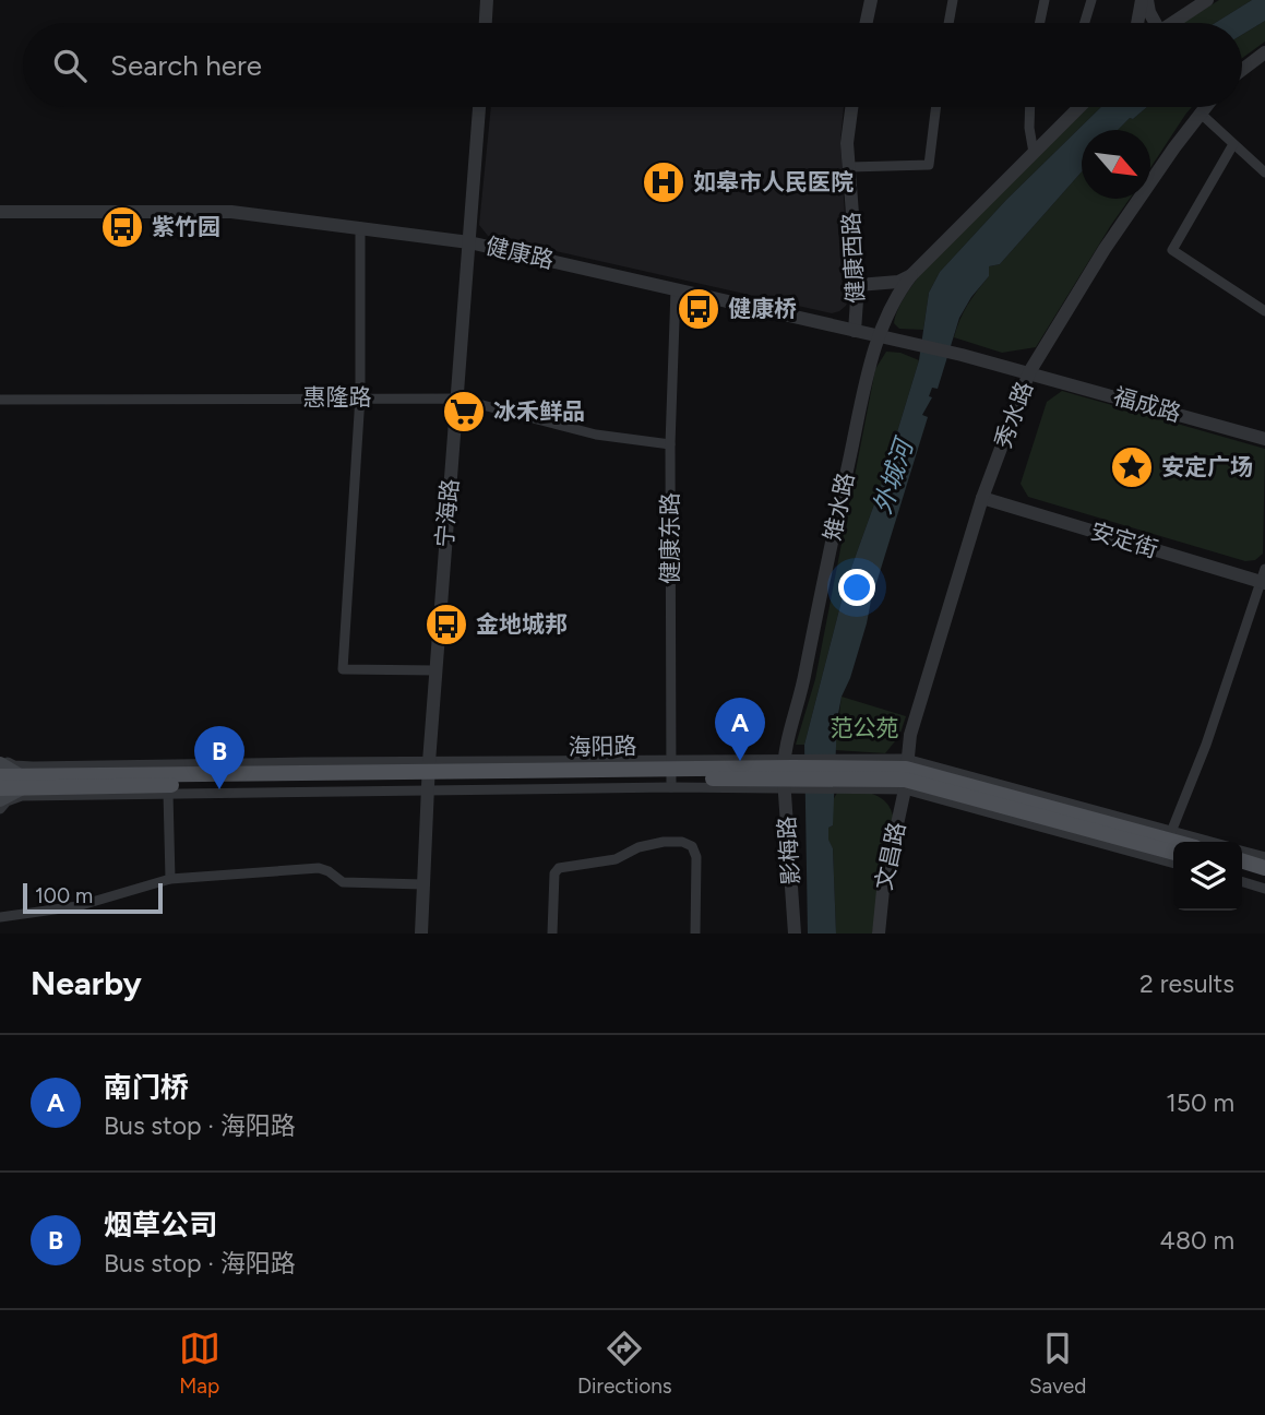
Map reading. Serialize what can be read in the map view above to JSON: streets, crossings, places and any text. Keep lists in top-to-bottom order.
{
  "streets": {
    "main road": ["海阳路"],
    "street": [
      "健康路",
      "健康西路",
      "惠隆路",
      "福成路",
      "秀水路",
      "雉水路",
      "宁海路",
      "健康东路",
      "安定街",
      "影梅路",
      "文昌路"
    ]
  },
  "crossings": [
    ["健康路", "健康西路"],
    ["健康路", "福成路"],
    ["健康路", "秀水路"],
    ["健康路", "雉水路"],
    ["健康路", "宁海路"],
    ["健康路", "健康东路"],
    ["惠隆路", "宁海路"],
    ["惠隆路", "健康东路"],
    ["福成路", "秀水路"],
    ["秀水路", "安定街"],
    ["秀水路", "海阳路"],
    ["秀水路", "文昌路"],
    ["雉水路", "海阳路"],
    ["雉水路", "影梅路"],
    ["宁海路", "海阳路"],
    ["健康东路", "海阳路"],
    ["海阳路", "影梅路"],
    ["海阳路", "文昌路"]
  ],
  "water": ["外城河"],
  "parks": ["范公苑"],
  "places": {
    "hospital": ["如皋市人民医院"],
    "bus stop": ["紫竹园", "健康桥", "金地城邦"],
    "supermarket": ["冰禾鲜品"],
    "place": ["安定广场"]
  },
  "scale_bar": "100 m",
  "north": "bottom right",
  "page": {
    "search": "Search here",
    "pins": ["A", "B"],
    "scale": "100 m",
    "heading": ["Nearby", "2 results"],
    "list": [
      {
        "mark": "A",
        "name": "南门桥",
        "note": "Bus stop · 海阳路",
        "value": "150 m"
      },
      {
        "mark": "B",
        "name": "烟草公司",
        "note": "Bus stop · 海阳路",
        "value": "480 m"
      }
    ],
    "nav": ["Map", "Directions", "Saved"]
  }
}
